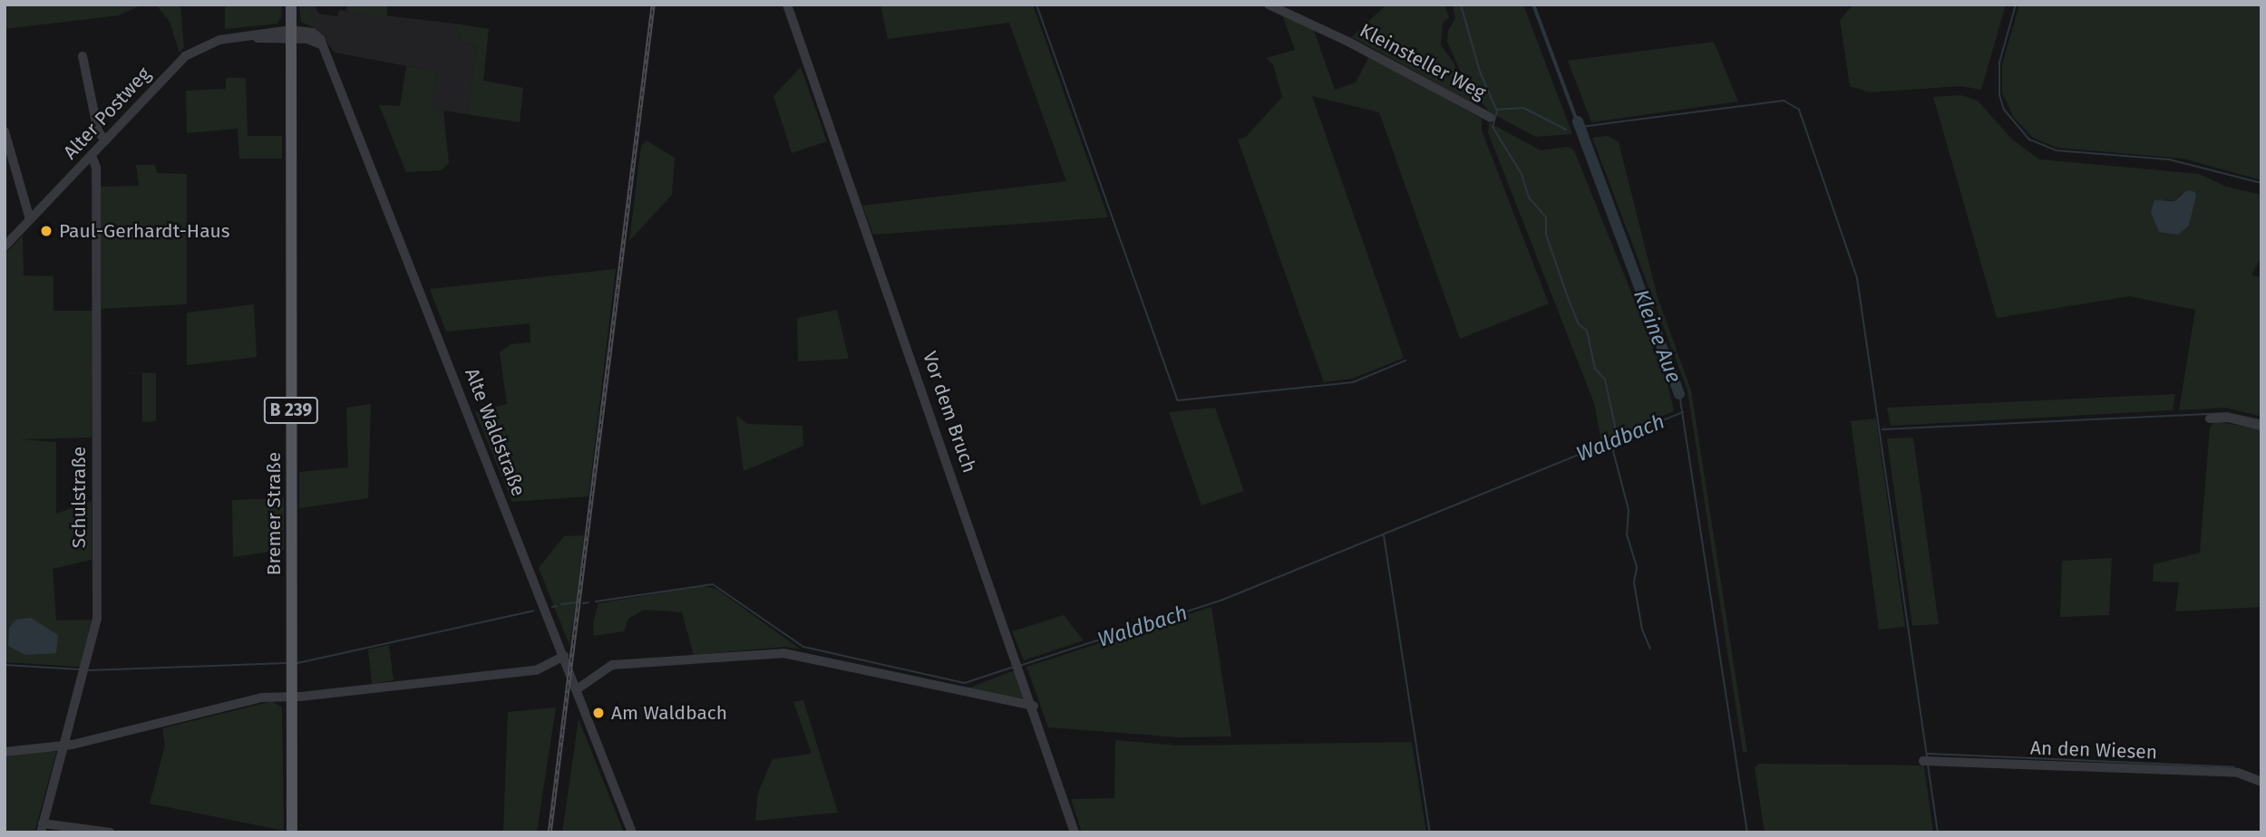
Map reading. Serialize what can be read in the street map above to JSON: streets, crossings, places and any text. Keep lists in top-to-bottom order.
{
  "streets": {
    "main road": ["B 239", "Bremer Straße"],
    "street": [
      "Kleinsteller Weg",
      "Alter Postweg",
      "Vor dem Bruch",
      "Alte Waldstraße",
      "Schulstraße",
      "An den Wiesen"
    ]
  },
  "crossings": [
    ["Alter Postweg", "Alte Waldstraße"],
    ["Alter Postweg", "Schulstraße"],
    ["Alter Postweg", "Bremer Straße"],
    ["Alte Waldstraße", "Bremer Straße"]
  ],
  "water": ["Kleine Aue", "Waldbach"],
  "places": ["Paul-Gerhardt-Haus", "Am Waldbach"]
}
